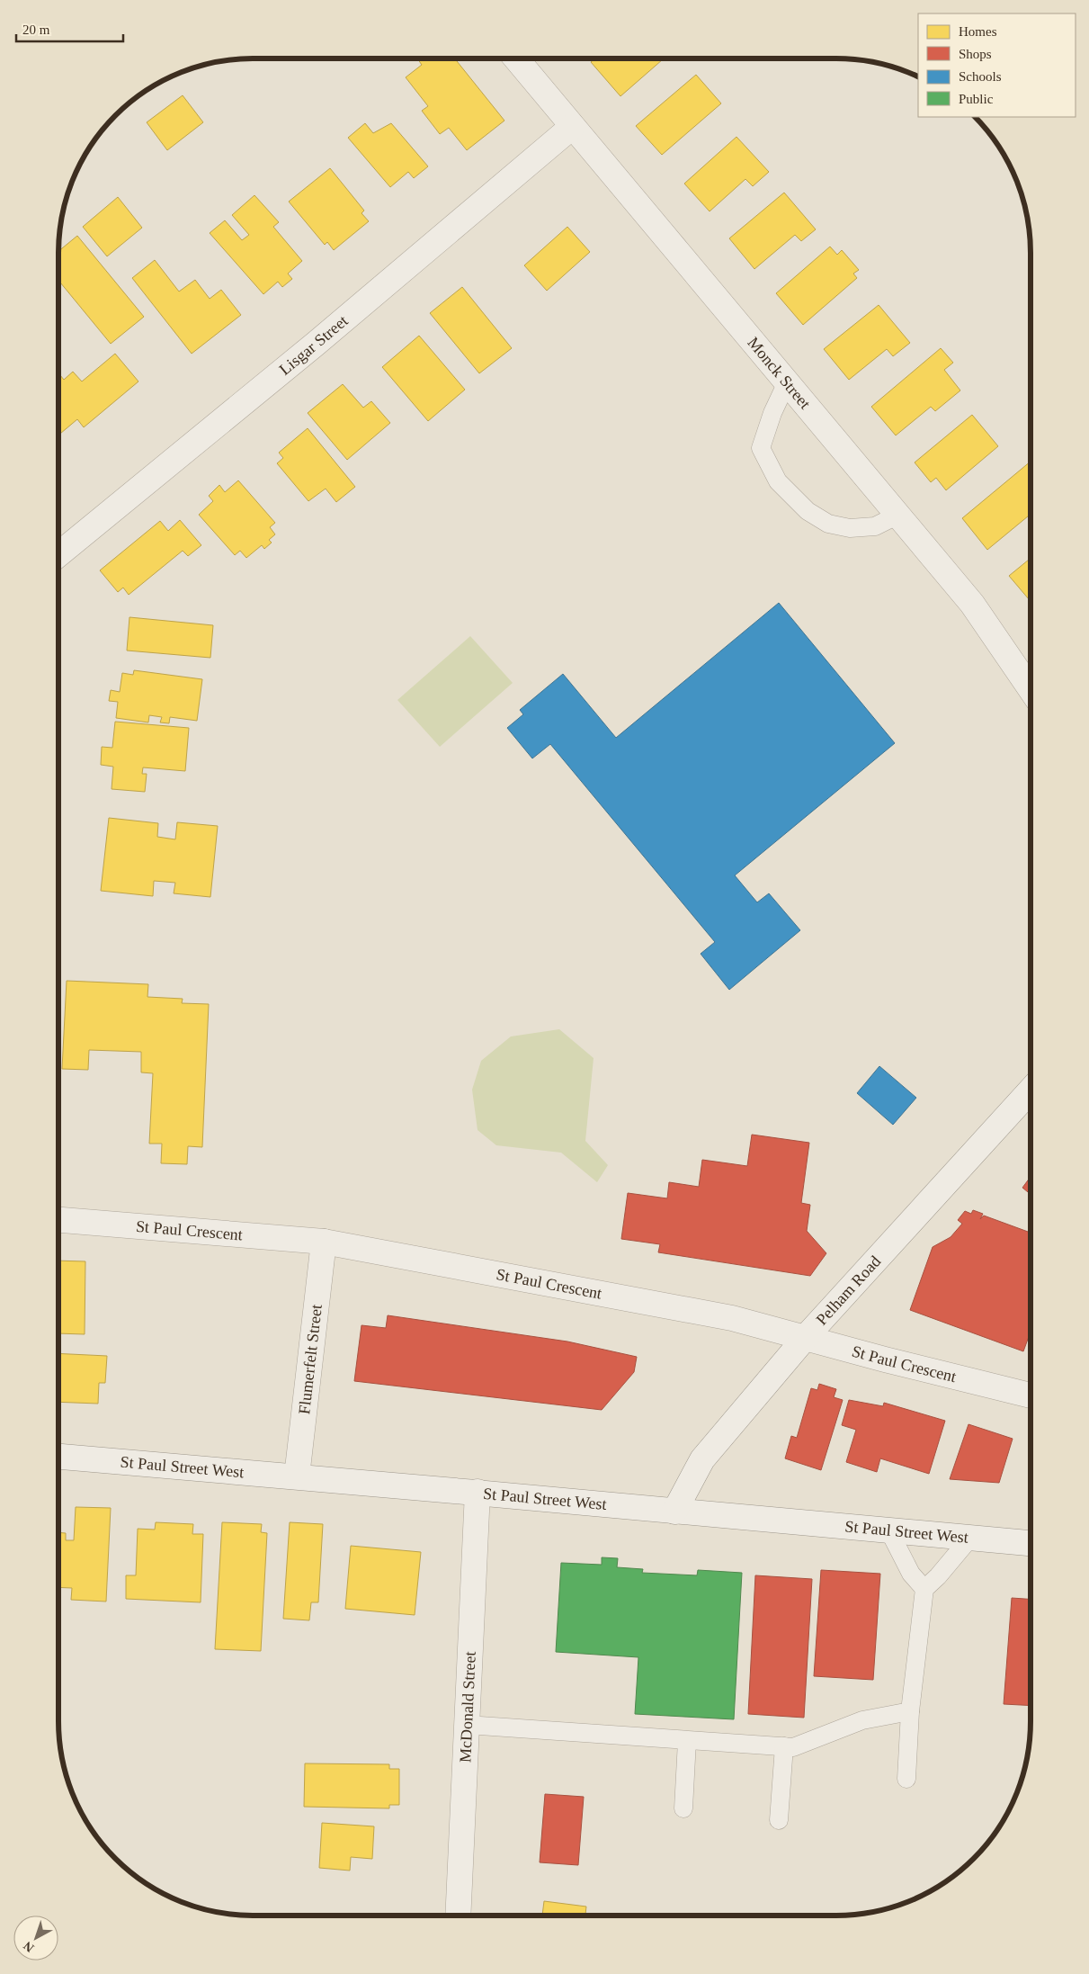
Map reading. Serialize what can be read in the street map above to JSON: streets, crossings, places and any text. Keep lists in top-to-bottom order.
{
  "streets": {
    "street": [
      "Lisgar Street",
      "Monck Street",
      "St Paul Crescent",
      "Pelham Road",
      "Flumerfelt Street",
      "St Paul Street West",
      "McDonald Street"
    ]
  },
  "crossings": [
    ["Lisgar Street", "Monck Street"],
    ["St Paul Crescent", "Pelham Road"],
    ["St Paul Crescent", "Flumerfelt Street"],
    ["Pelham Road", "St Paul Street West"],
    ["Flumerfelt Street", "St Paul Street West"],
    ["St Paul Street West", "McDonald Street"]
  ],
  "legend": [
    "Homes",
    "Shops",
    "Schools",
    "Public"
  ],
  "scale_bar": "20 m",
  "north": "bottom left"
}
